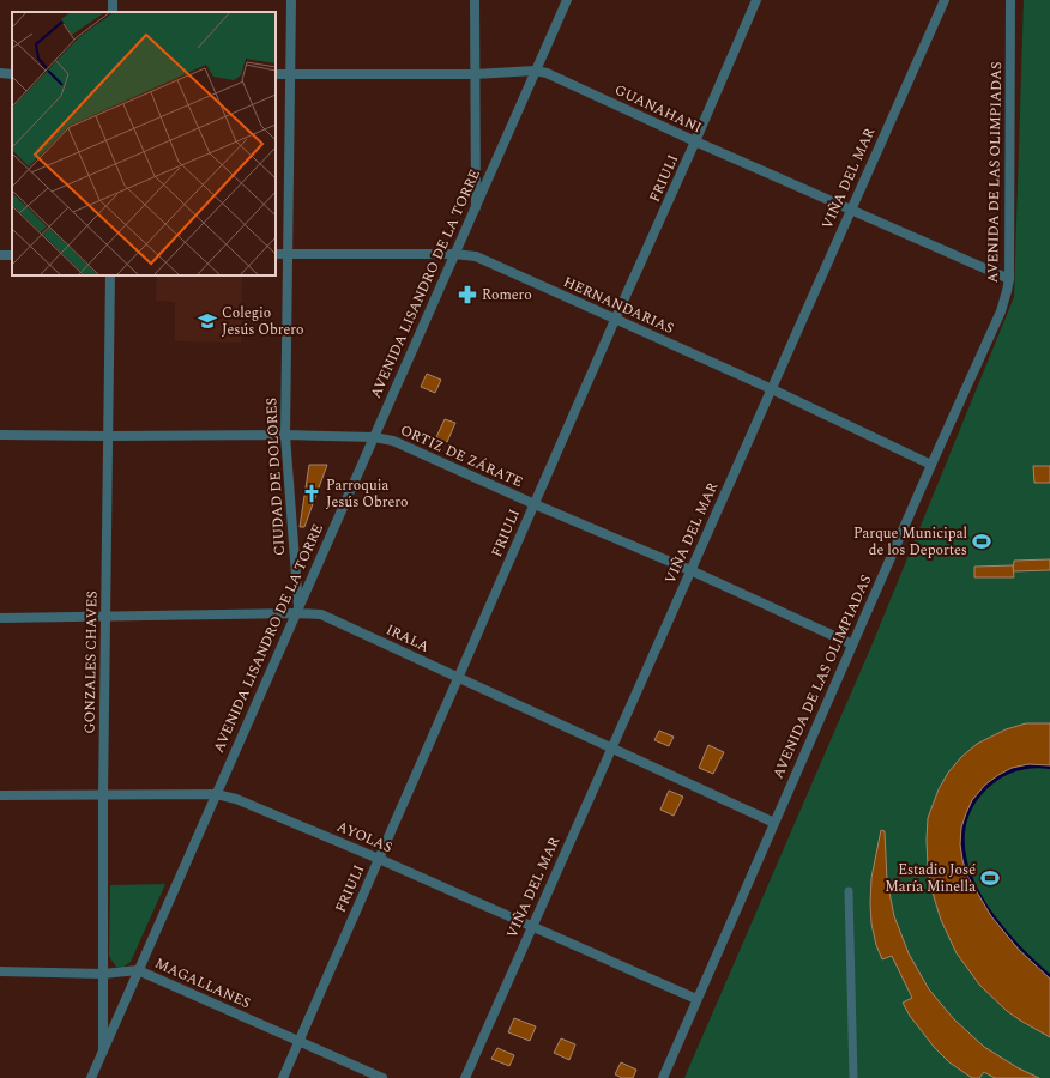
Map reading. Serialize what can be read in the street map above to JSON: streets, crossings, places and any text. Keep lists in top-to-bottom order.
{
  "streets": {
    "street": [
      "GUANAHANI",
      "AVENIDA DE LAS OLIMPIADAS",
      "FRIULI",
      "VIÑA DEL MAR",
      "AVENIDA LISANDRO DE LA TORRE",
      "HERNANDARIAS",
      "ORTIZ DE ZÁRATE",
      "CIUDAD DE DOLORES",
      "IRALA",
      "GONZALES CHAVES",
      "AYOLAS",
      "MAGALLANES"
    ]
  },
  "crossings": [
    ["GUANAHANI", "AVENIDA DE LAS OLIMPIADAS"],
    ["GUANAHANI", "FRIULI"],
    ["GUANAHANI", "VIÑA DEL MAR"],
    ["GUANAHANI", "AVENIDA LISANDRO DE LA TORRE"],
    ["GUANAHANI", "CIUDAD DE DOLORES"],
    ["AVENIDA DE LAS OLIMPIADAS", "HERNANDARIAS"],
    ["AVENIDA DE LAS OLIMPIADAS", "ORTIZ DE ZÁRATE"],
    ["AVENIDA DE LAS OLIMPIADAS", "IRALA"],
    ["AVENIDA DE LAS OLIMPIADAS", "AYOLAS"],
    ["FRIULI", "HERNANDARIAS"],
    ["FRIULI", "ORTIZ DE ZÁRATE"],
    ["FRIULI", "IRALA"],
    ["FRIULI", "AYOLAS"],
    ["FRIULI", "MAGALLANES"],
    ["VIÑA DEL MAR", "HERNANDARIAS"],
    ["VIÑA DEL MAR", "ORTIZ DE ZÁRATE"],
    ["VIÑA DEL MAR", "IRALA"],
    ["VIÑA DEL MAR", "AYOLAS"],
    ["AVENIDA LISANDRO DE LA TORRE", "HERNANDARIAS"],
    ["AVENIDA LISANDRO DE LA TORRE", "ORTIZ DE ZÁRATE"],
    ["AVENIDA LISANDRO DE LA TORRE", "CIUDAD DE DOLORES"],
    ["AVENIDA LISANDRO DE LA TORRE", "IRALA"],
    ["AVENIDA LISANDRO DE LA TORRE", "GONZALES CHAVES"],
    ["AVENIDA LISANDRO DE LA TORRE", "AYOLAS"],
    ["AVENIDA LISANDRO DE LA TORRE", "MAGALLANES"],
    ["HERNANDARIAS", "CIUDAD DE DOLORES"],
    ["ORTIZ DE ZÁRATE", "CIUDAD DE DOLORES"],
    ["ORTIZ DE ZÁRATE", "GONZALES CHAVES"],
    ["CIUDAD DE DOLORES", "IRALA"],
    ["IRALA", "GONZALES CHAVES"],
    ["GONZALES CHAVES", "AYOLAS"],
    ["GONZALES CHAVES", "MAGALLANES"]
  ],
  "places": {
    "pharmacy": ["Romero"],
    "school or university": ["Colegio Jesús Obrero"],
    "church": ["Parroquia Jesús Obrero"],
    "sports": ["Parque Municipal de los Deportes", "Estadio José María Minella"]
  }
}
